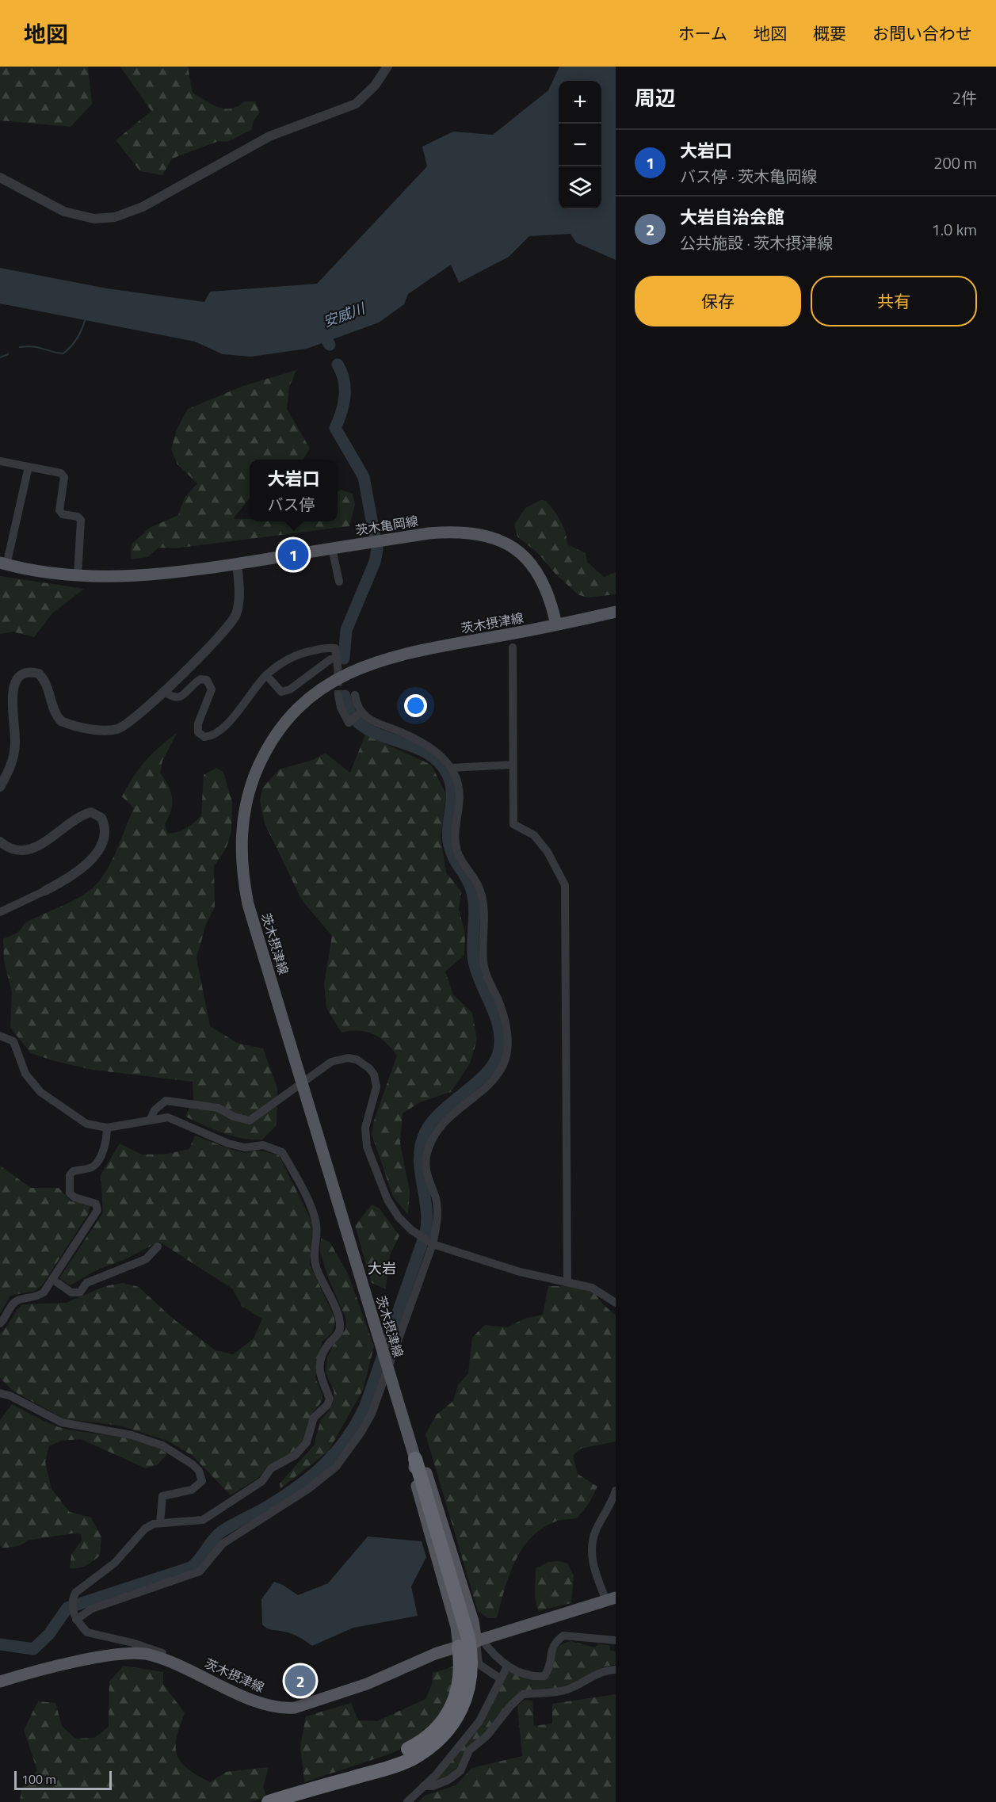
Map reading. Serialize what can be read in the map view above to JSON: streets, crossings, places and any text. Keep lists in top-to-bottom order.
{
  "streets": {
    "main road": ["茨木亀岡線", "茨木摂津線"]
  },
  "crossings": [
    ["茨木亀岡線", "茨木摂津線"]
  ],
  "districts": ["大岩"],
  "water": ["安威川"],
  "scale_bar": "100 m",
  "page": {
    "header": "地図",
    "nav": [
      "ホーム",
      "地図",
      "概要",
      "お問い合わせ"
    ],
    "heading": ["周辺", "2件"],
    "map_buttons": ["+", "−"],
    "list": [
      {
        "mark": "1",
        "name": "大岩口",
        "note": "バス停 · 茨木亀岡線",
        "value": "200 m"
      },
      {
        "mark": "2",
        "name": "大岩自治会館",
        "note": "公共施設 · 茨木摂津線",
        "value": "1.0 km"
      }
    ],
    "buttons": ["保存", "共有"],
    "popup": ["大岩口", "バス停"],
    "pins": ["1", "2"],
    "scale": "100 m"
  }
}
